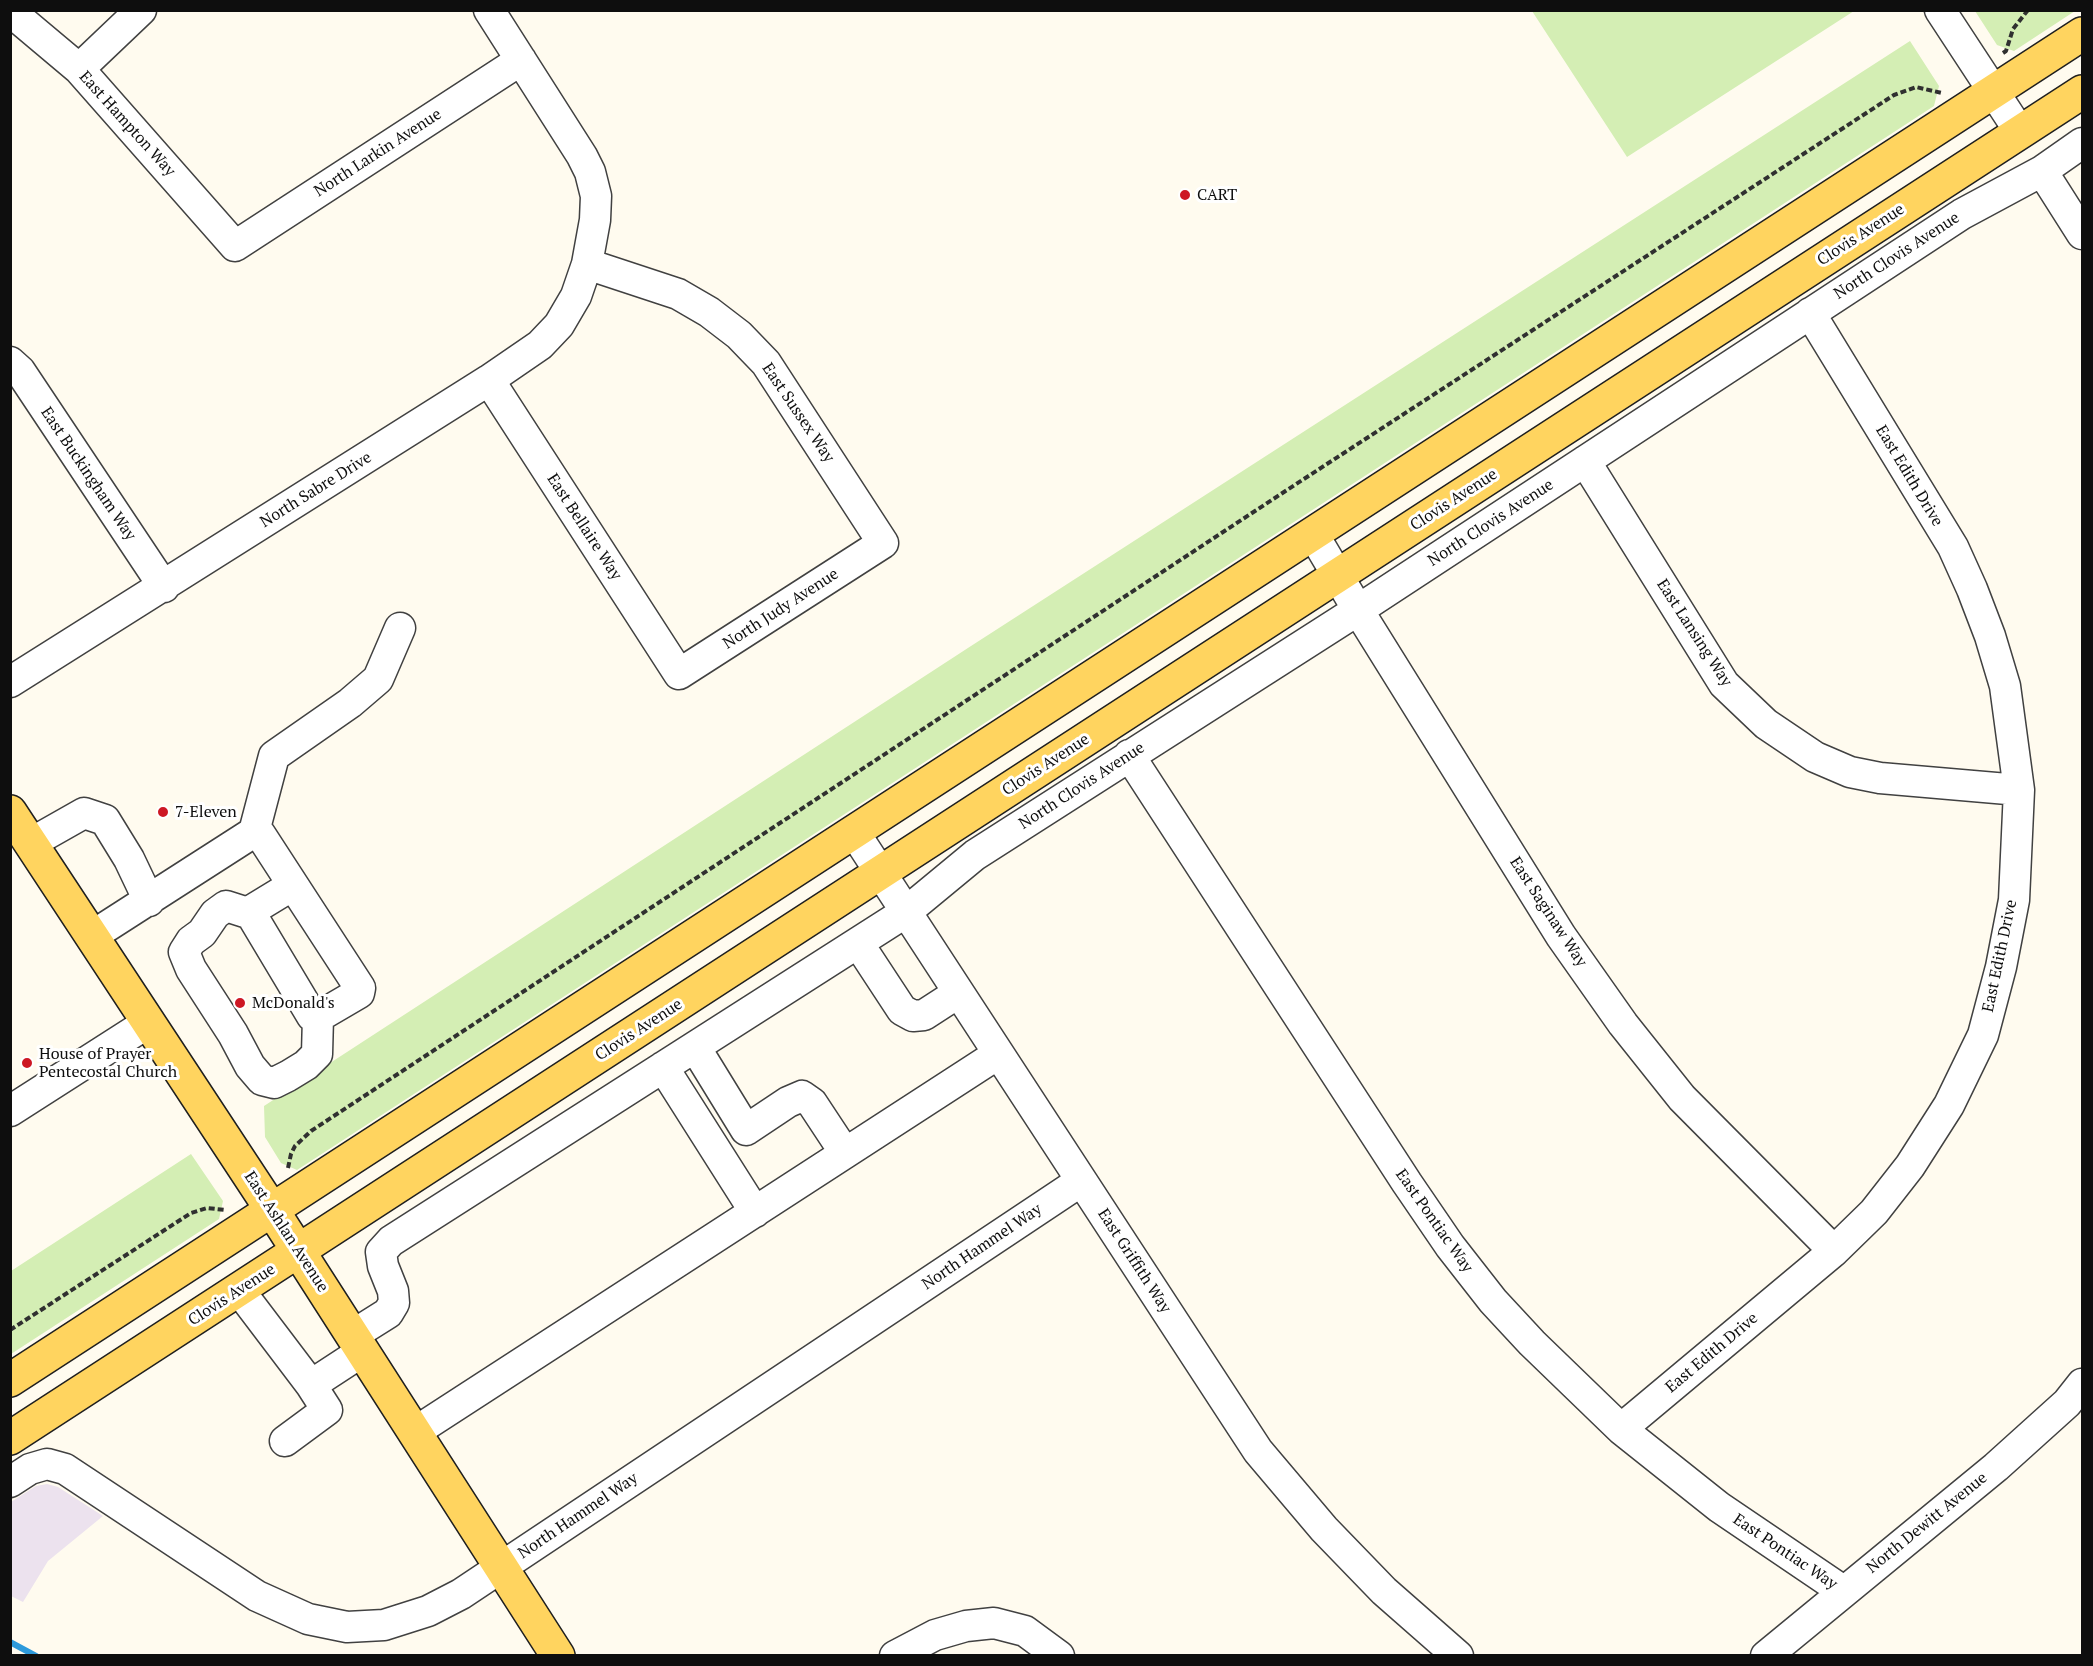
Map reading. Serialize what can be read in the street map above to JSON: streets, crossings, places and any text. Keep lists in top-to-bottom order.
{
  "streets": {
    "main road": ["Clovis Avenue", "East Ashlan Avenue"],
    "street": [
      "East Hampton Way",
      "North Larkin Avenue",
      "North Clovis Avenue",
      "East Sussex Way",
      "East Buckingham Way",
      "East Edith Drive",
      "North Sabre Drive",
      "East Bellaire Way",
      "North Judy Avenue",
      "East Lansing Way",
      "East Saginaw Way",
      "East Pontiac Way",
      "North Hammel Way",
      "East Griffith Way",
      "North Dewitt Avenue"
    ]
  },
  "crossings": [
    ["East Hampton Way", "North Larkin Avenue"],
    ["Clovis Avenue", "East Saginaw Way"],
    ["Clovis Avenue", "East Ashlan Avenue"],
    ["Clovis Avenue", "East Griffith Way"],
    ["North Clovis Avenue", "East Edith Drive"],
    ["North Clovis Avenue", "East Lansing Way"],
    ["North Clovis Avenue", "East Saginaw Way"],
    ["North Clovis Avenue", "East Pontiac Way"],
    ["North Clovis Avenue", "East Ashlan Avenue"],
    ["North Clovis Avenue", "East Griffith Way"],
    ["East Sussex Way", "North Sabre Drive"],
    ["East Sussex Way", "North Judy Avenue"],
    ["East Buckingham Way", "North Sabre Drive"],
    ["East Edith Drive", "East Lansing Way"],
    ["East Edith Drive", "East Saginaw Way"],
    ["East Edith Drive", "East Pontiac Way"],
    ["North Sabre Drive", "East Bellaire Way"],
    ["East Bellaire Way", "North Judy Avenue"],
    ["East Pontiac Way", "North Dewitt Avenue"],
    ["East Ashlan Avenue", "North Hammel Way"],
    ["North Hammel Way", "East Griffith Way"]
  ],
  "places": [
    "CART",
    "7-Eleven",
    "McDonald's",
    "House of Prayer Pentecostal Church"
  ]
}
